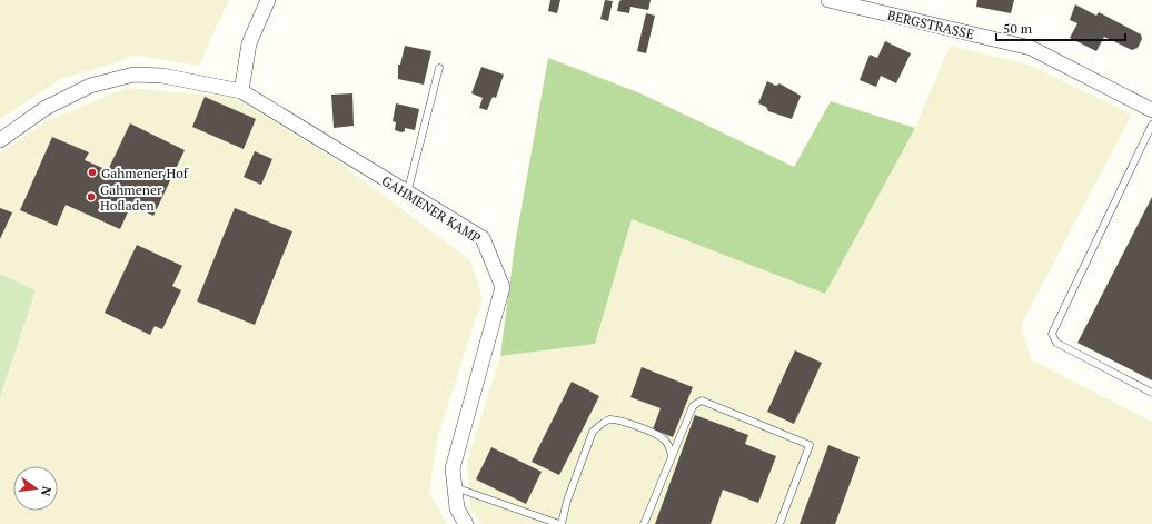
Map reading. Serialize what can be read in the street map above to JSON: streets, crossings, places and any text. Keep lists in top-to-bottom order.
{
  "streets": {
    "street": ["BERGSTRASSE", "GAHMENER KAMP"]
  },
  "places": ["Gahmener Hof", "Gahmener Hofladen"],
  "scale_bar": "50 m",
  "north": "right"
}
